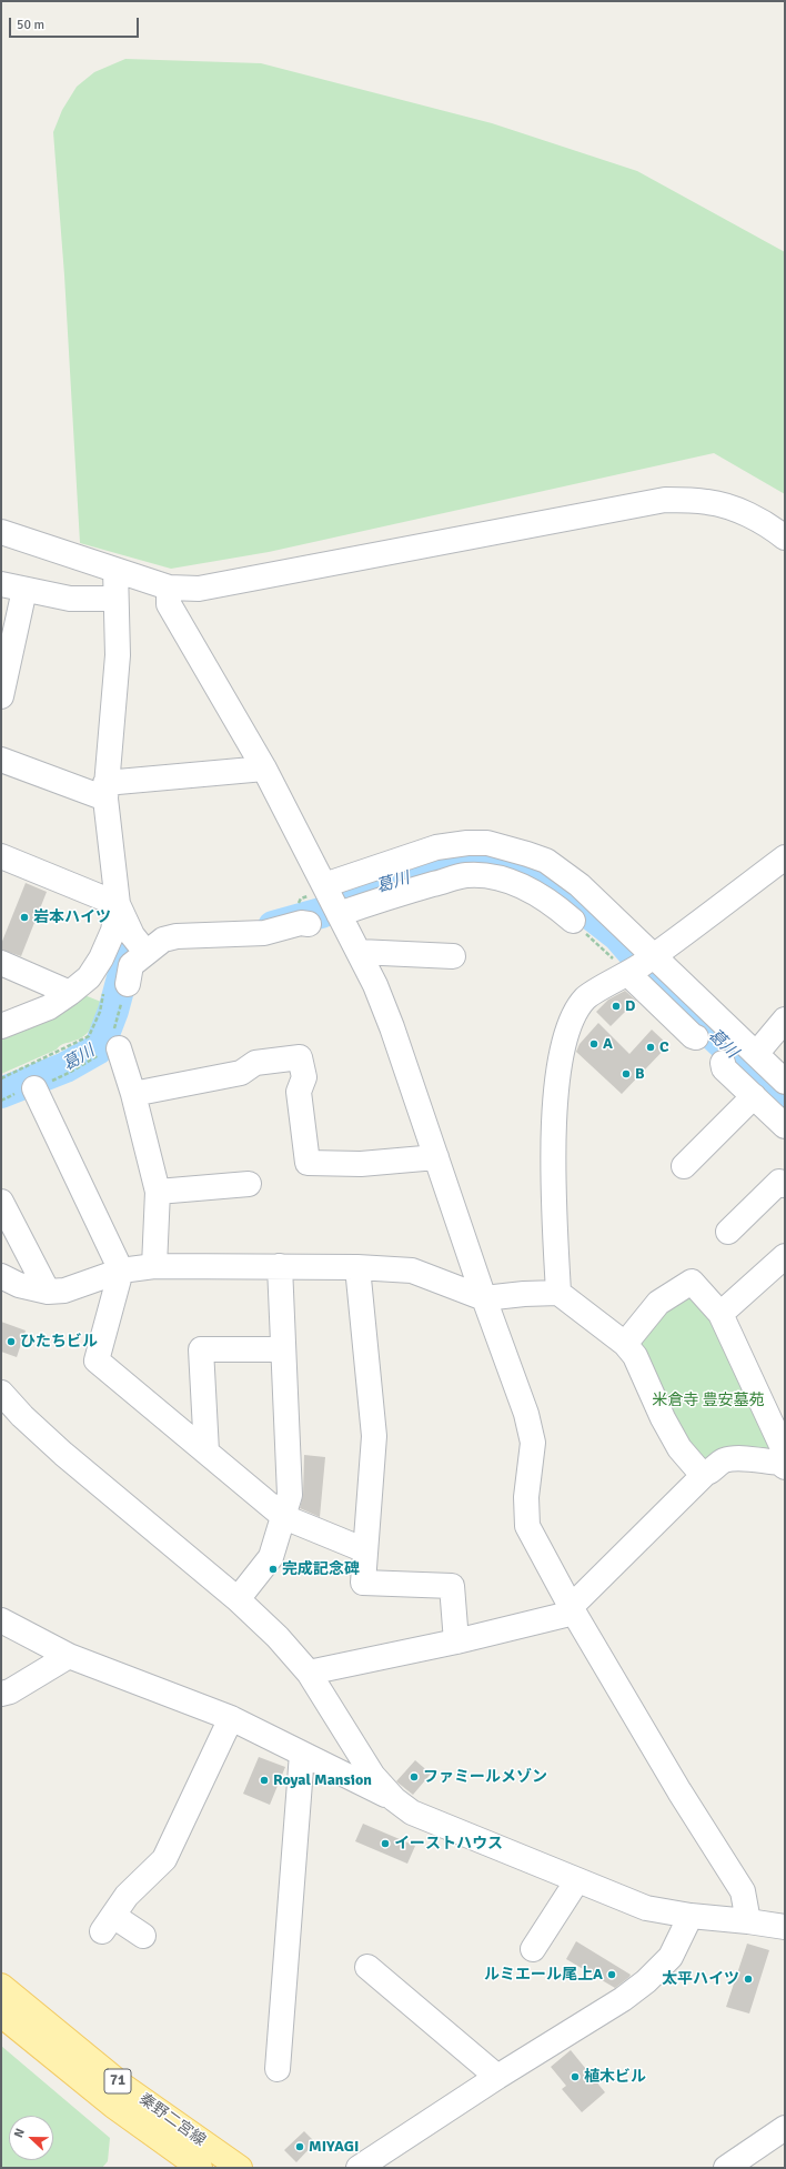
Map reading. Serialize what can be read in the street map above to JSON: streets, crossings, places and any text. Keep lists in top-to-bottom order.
{
  "streets": {
    "main road": ["71", "秦野二宮線"]
  },
  "water": ["葛川"],
  "parks": ["米倉寺 豊安墓苑"],
  "places": [
    "岩本ハイツ",
    "D",
    "A",
    "C",
    "B",
    "ひたちビル",
    "完成記念碑",
    "ファミールメゾン",
    "Royal Mansion",
    "イーストハウス",
    "ルミエール尾上A",
    "太平ハイツ",
    "植木ビル",
    "MIYAGI"
  ],
  "scale_bar": "50 m",
  "north": "left"
}
